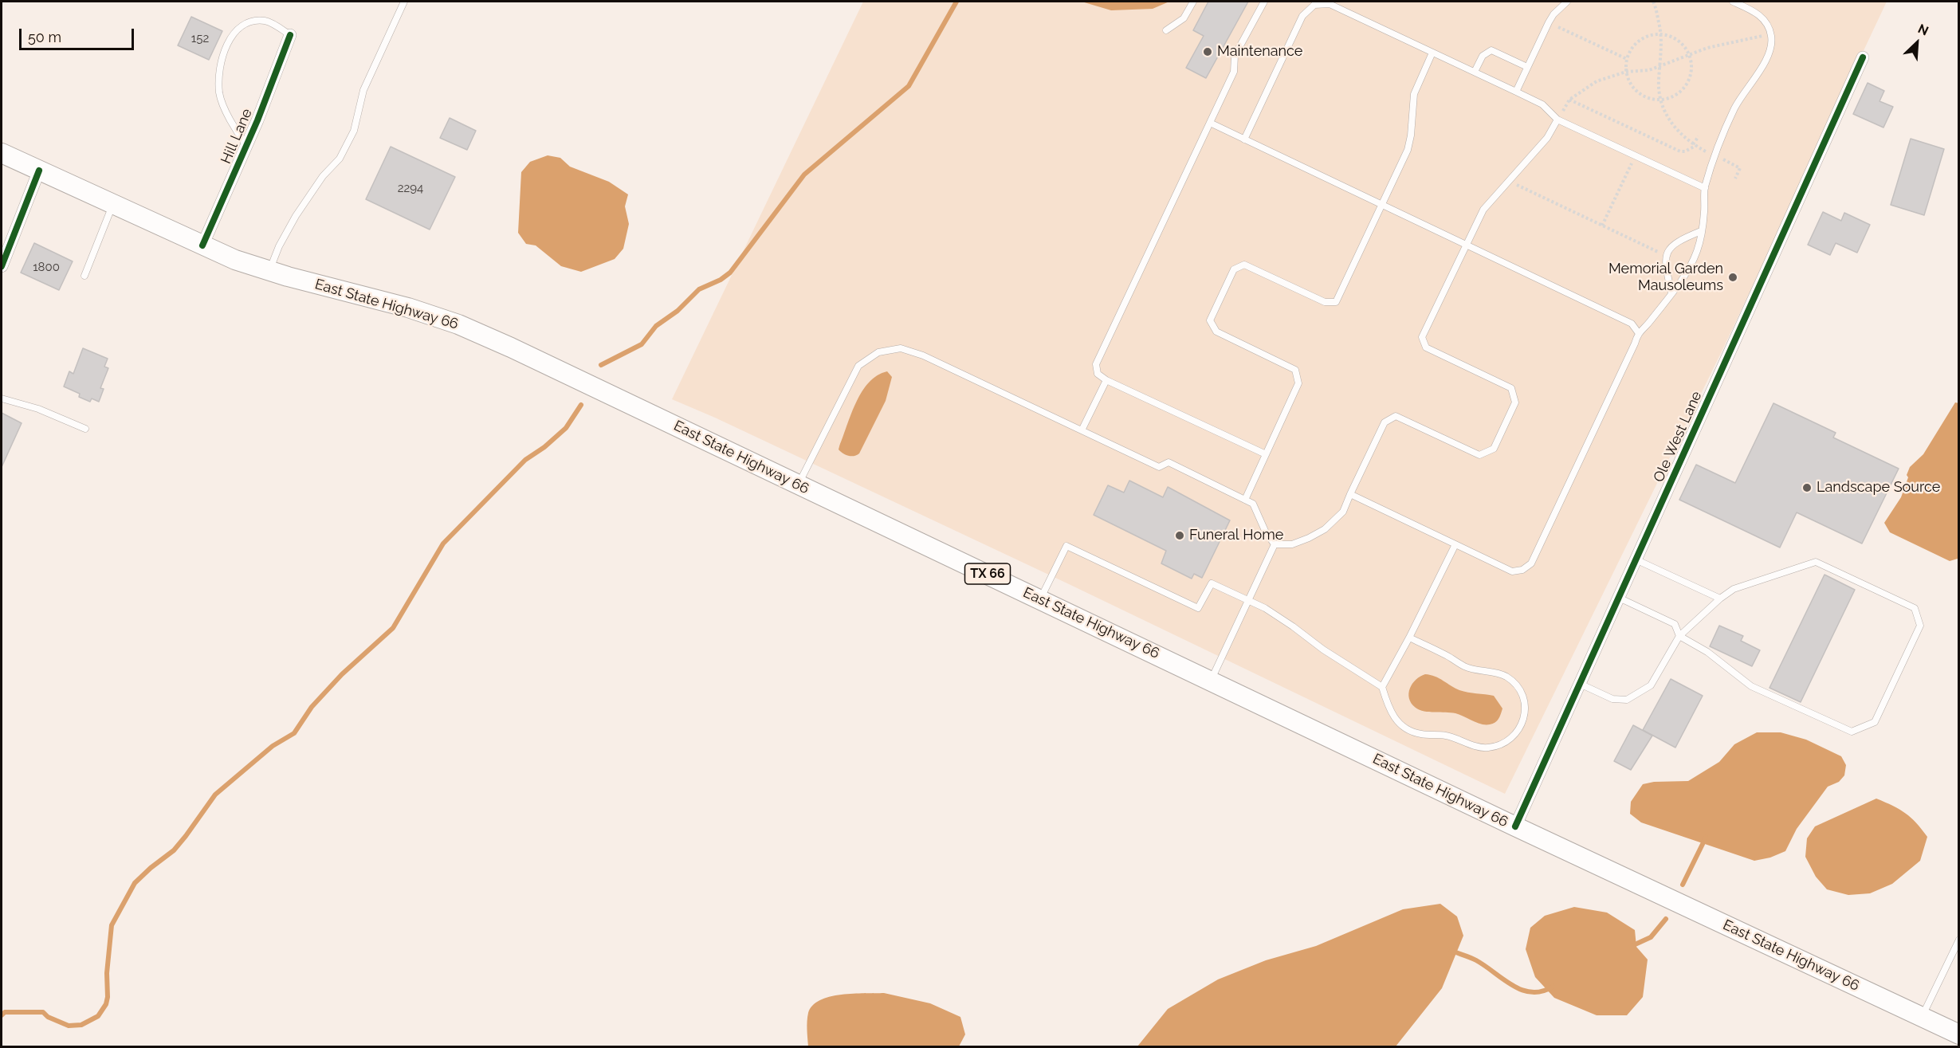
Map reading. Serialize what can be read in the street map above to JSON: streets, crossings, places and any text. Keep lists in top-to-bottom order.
{
  "streets": {
    "main road": ["East State Highway 66", "TX 66"],
    "street": ["Hill Lane", "Ole West Lane"]
  },
  "crossings": [
    ["Hill Lane", "East State Highway 66"],
    ["East State Highway 66", "Ole West Lane"]
  ],
  "places": [
    "Maintenance",
    "Memorial Garden Mausoleums",
    "Landscape Source",
    "Funeral Home"
  ],
  "house_numbers": ["152", "2294", "1800"],
  "scale_bar": "50 m",
  "north": "top right"
}
